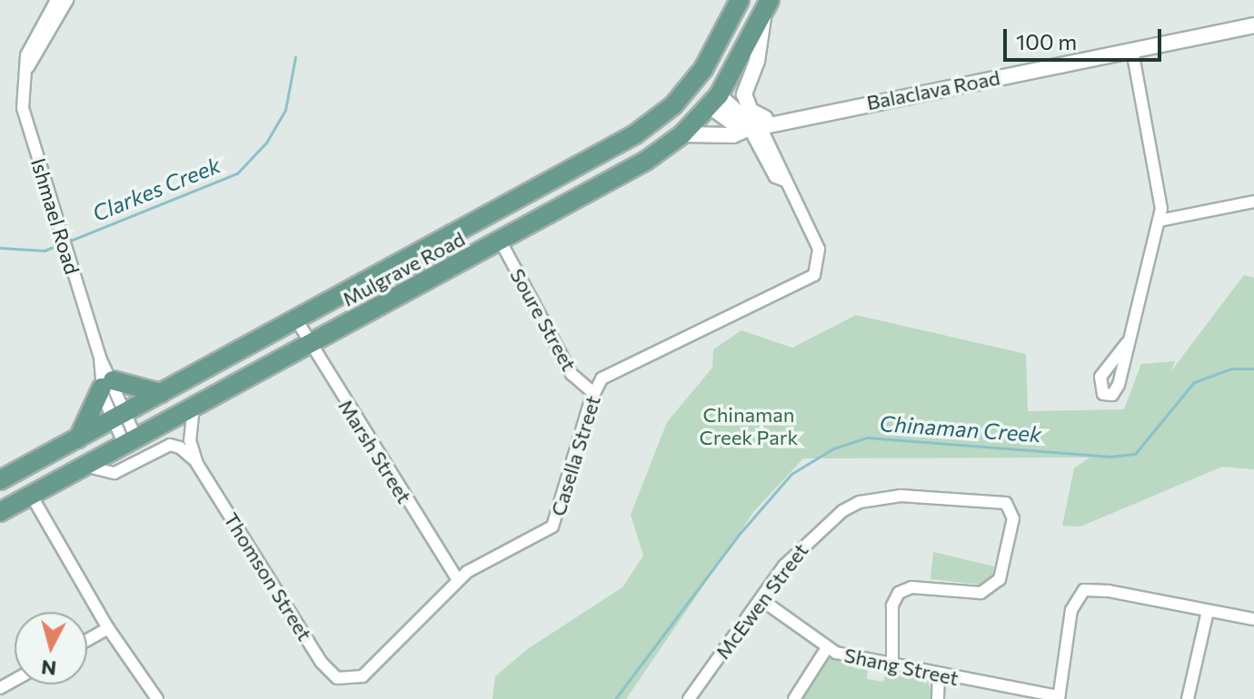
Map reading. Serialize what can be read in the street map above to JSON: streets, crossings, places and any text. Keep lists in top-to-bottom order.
{
  "streets": {
    "main road": ["Mulgrave Road"],
    "street": [
      "Balaclava Road",
      "Ishmael Road",
      "Soure Street",
      "Marsh Street",
      "Casella Street",
      "Thomson Street",
      "McEwen Street",
      "Shang Street"
    ]
  },
  "crossings": [
    ["Balaclava Road", "Mulgrave Road"],
    ["Balaclava Road", "Casella Street"],
    ["Ishmael Road", "Mulgrave Road"],
    ["Mulgrave Road", "Soure Street"],
    ["Mulgrave Road", "Marsh Street"],
    ["Mulgrave Road", "Thomson Street"],
    ["Soure Street", "Casella Street"],
    ["Marsh Street", "Casella Street"],
    ["Casella Street", "Thomson Street"],
    ["McEwen Street", "Shang Street"]
  ],
  "water": ["Clarkes Creek", "Chinaman Creek"],
  "parks": ["Chinaman Creek Park"],
  "scale_bar": "100 m",
  "north": "bottom"
}
